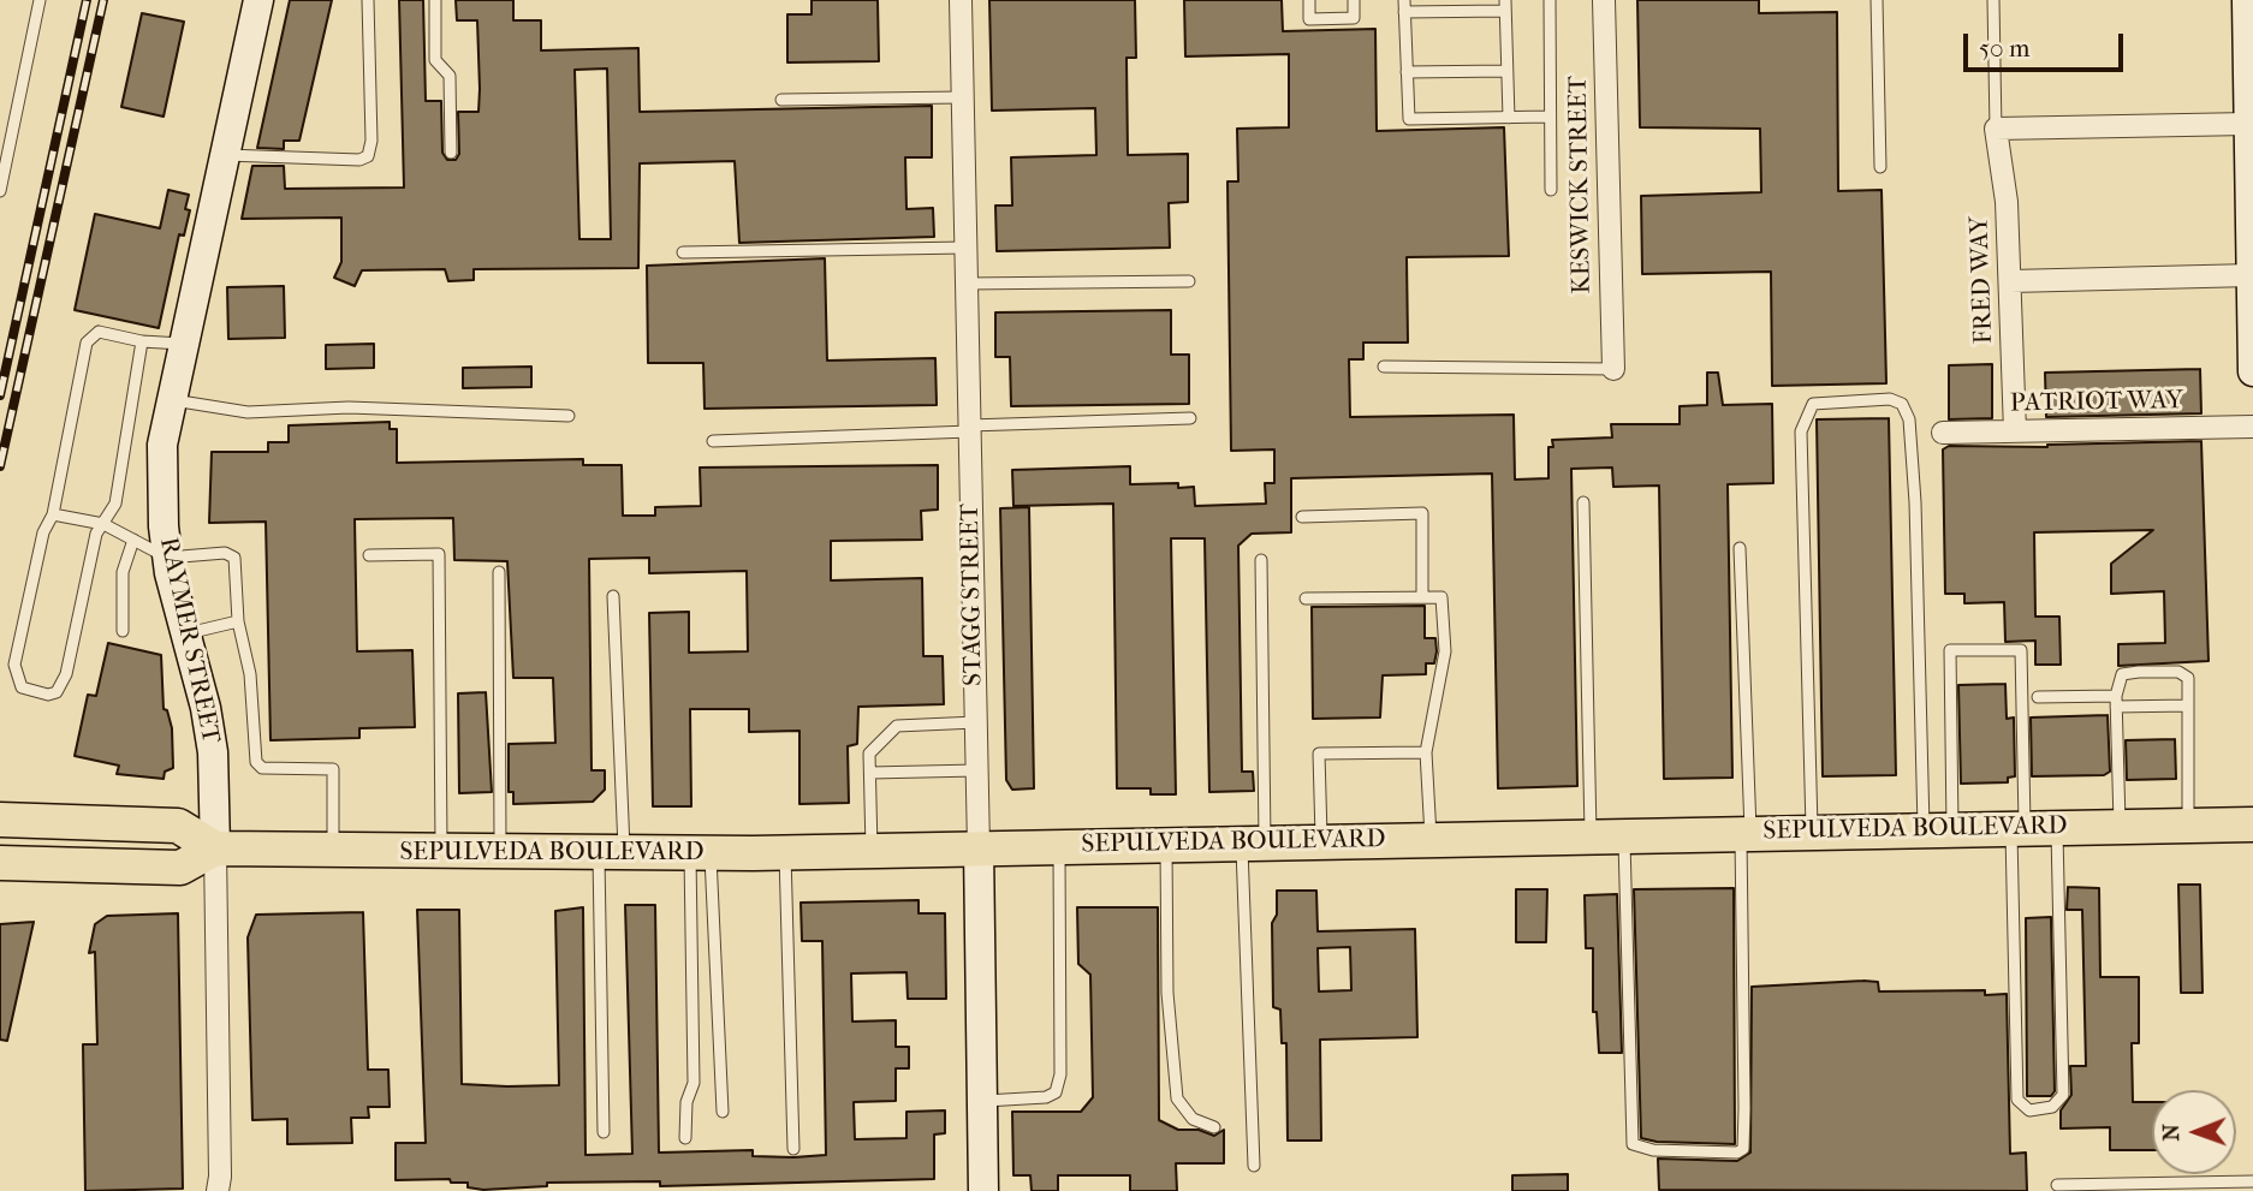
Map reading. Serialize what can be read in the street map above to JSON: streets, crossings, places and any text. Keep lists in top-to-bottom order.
{
  "streets": {
    "main road": ["SEPULVEDA BOULEVARD"],
    "street": [
      "KESWICK STREET",
      "FRED WAY",
      "PATRIOT WAY",
      "STAGG STREET",
      "RAYMER STREET"
    ]
  },
  "crossings": [
    ["FRED WAY", "PATRIOT WAY"],
    ["STAGG STREET", "SEPULVEDA BOULEVARD"],
    ["RAYMER STREET", "SEPULVEDA BOULEVARD"]
  ],
  "scale_bar": "50 m",
  "north": "left"
}
